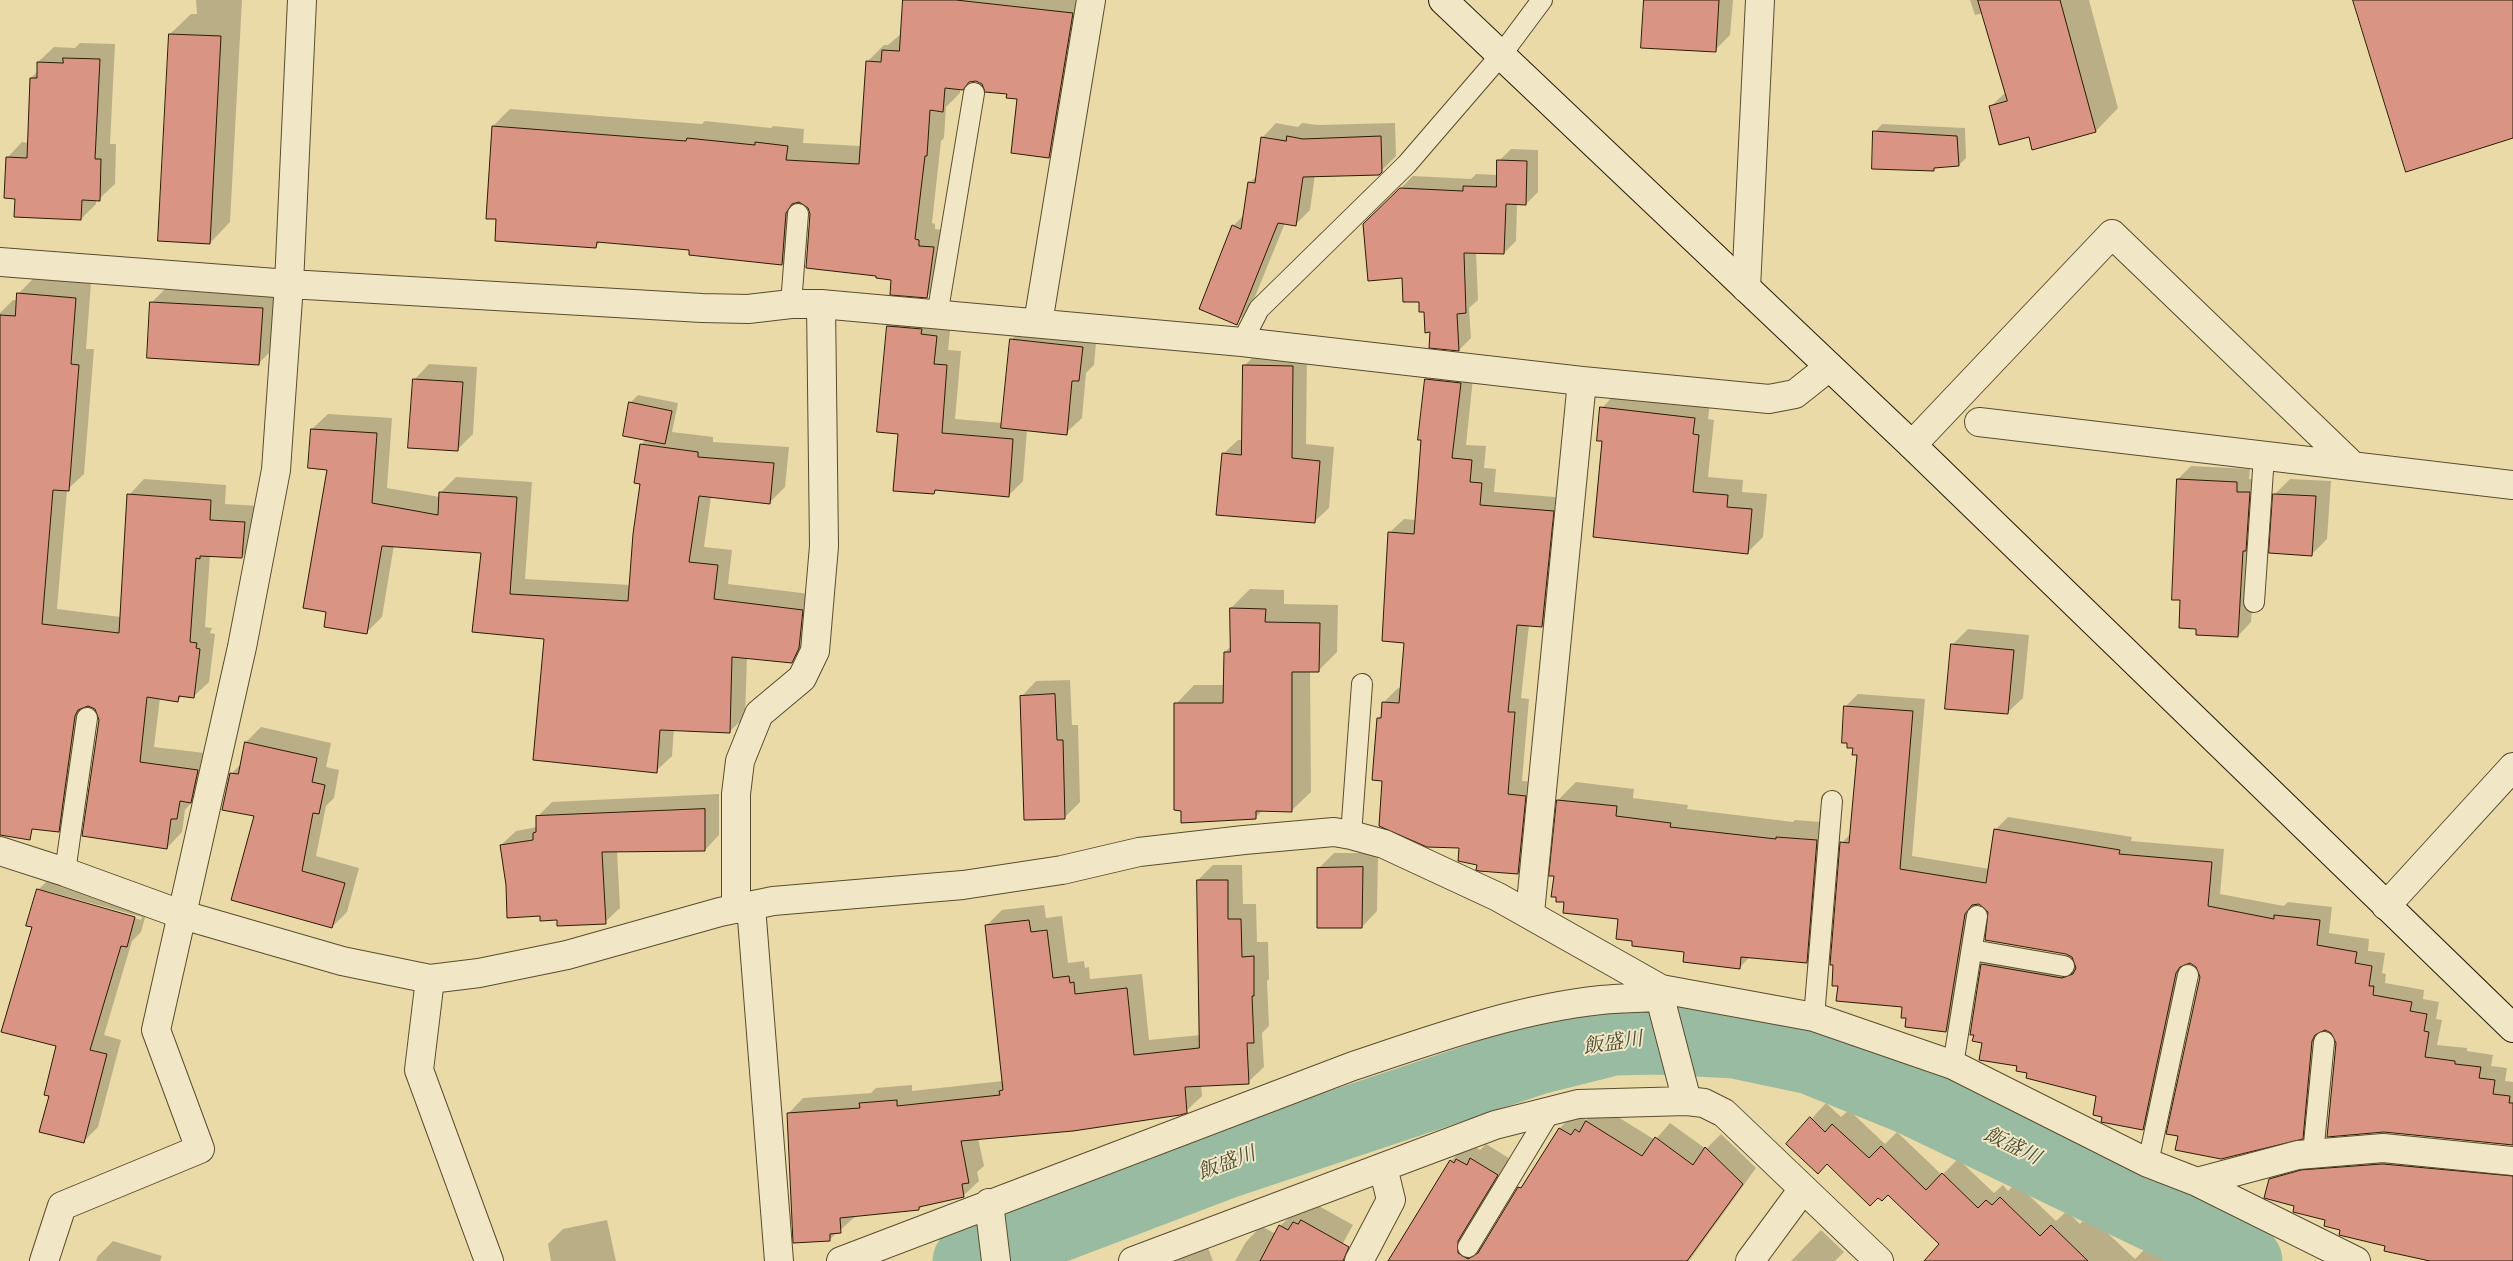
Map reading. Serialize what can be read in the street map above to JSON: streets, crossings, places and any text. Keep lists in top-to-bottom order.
{
  "water": ["飯盛川"]
}
